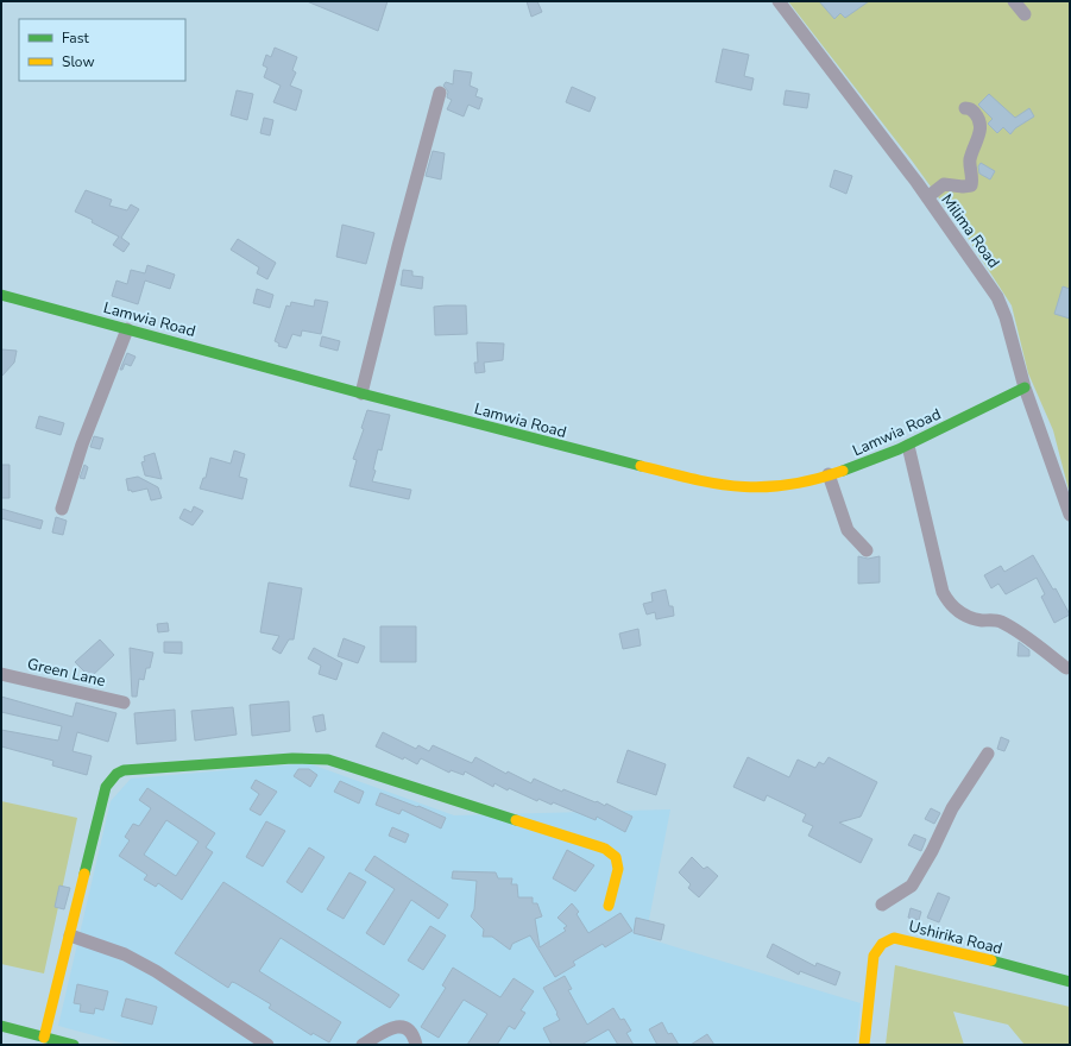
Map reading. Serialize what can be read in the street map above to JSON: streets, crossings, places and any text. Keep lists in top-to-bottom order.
{
  "streets": {
    "street": [
      "Milima Road",
      "Lamwia Road",
      "Green Lane",
      "Ushirika Road"
    ]
  },
  "crossings": [
    ["Milima Road", "Lamwia Road"]
  ],
  "legend": ["Fast", "Slow"]
}
